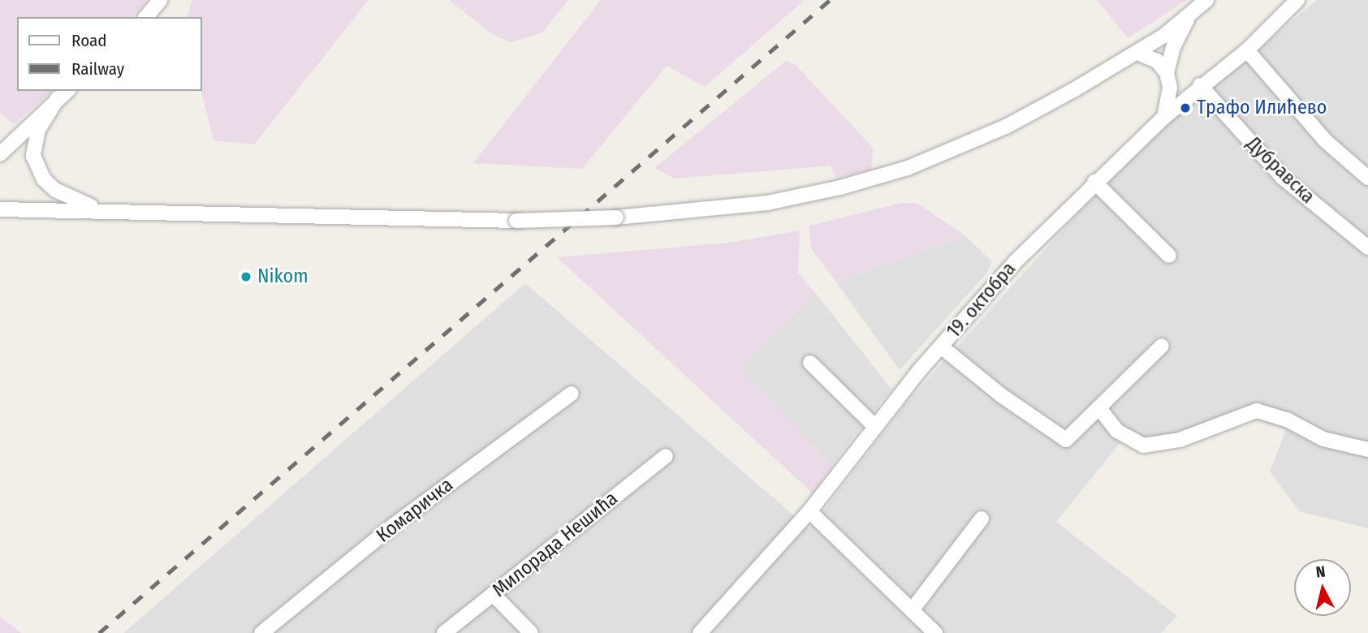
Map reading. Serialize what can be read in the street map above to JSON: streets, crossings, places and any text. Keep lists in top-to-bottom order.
{
  "streets": {
    "street": [
      "Дубравска",
      "19. октобра",
      "Комаричка",
      "Милорада Нешића"
    ]
  },
  "crossings": [
    ["Дубравска", "19. октобра"]
  ],
  "places": ["Трафо Илићево", "Nikom"],
  "legend": ["Road", "Railway"],
  "north": "top"
}
